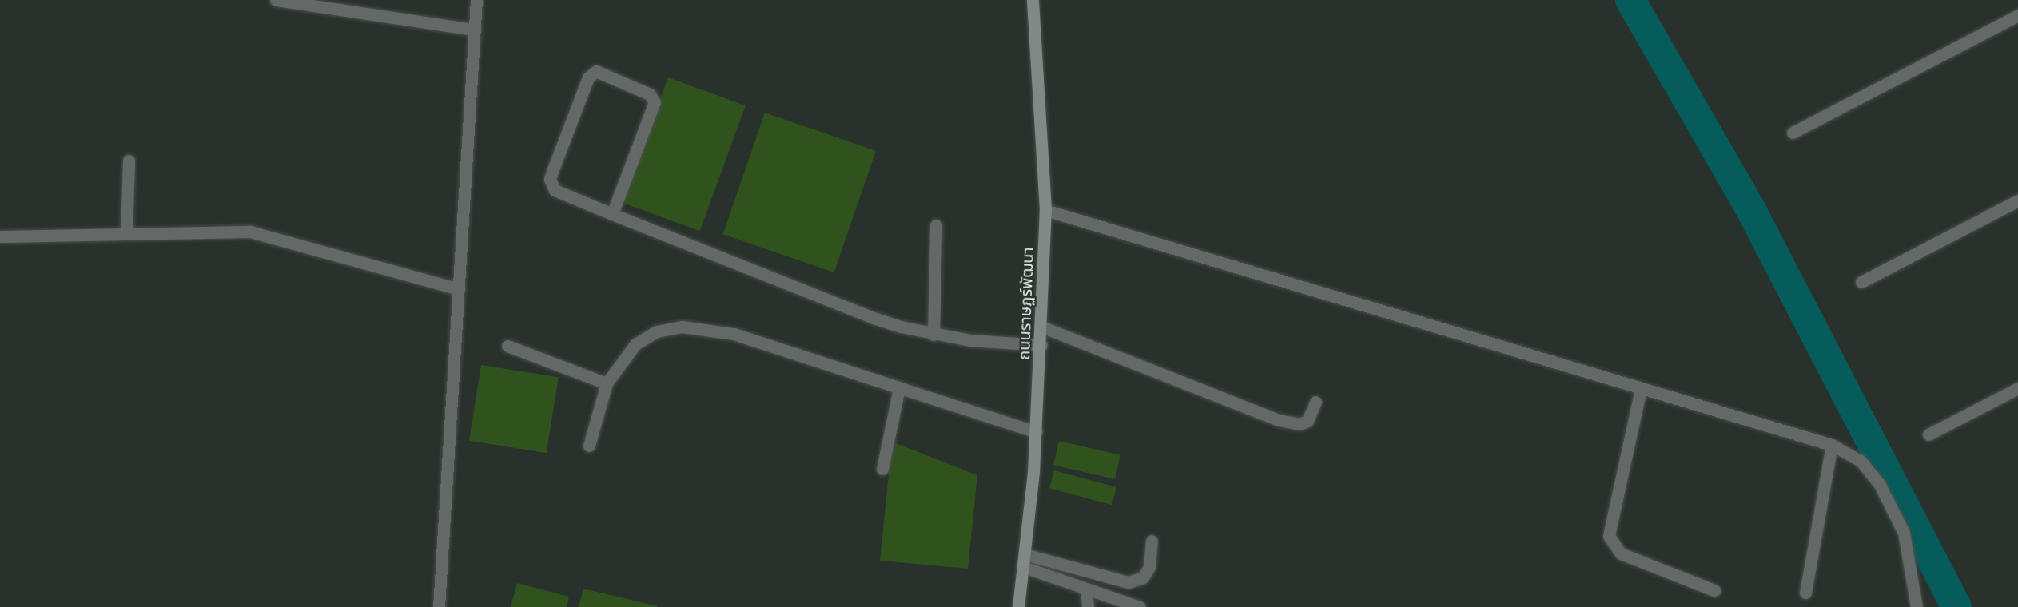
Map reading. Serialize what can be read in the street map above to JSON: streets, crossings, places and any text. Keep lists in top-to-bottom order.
{
  "streets": {
    "street": ["ถนนราษฏร์พัฒนา"]
  }
}
